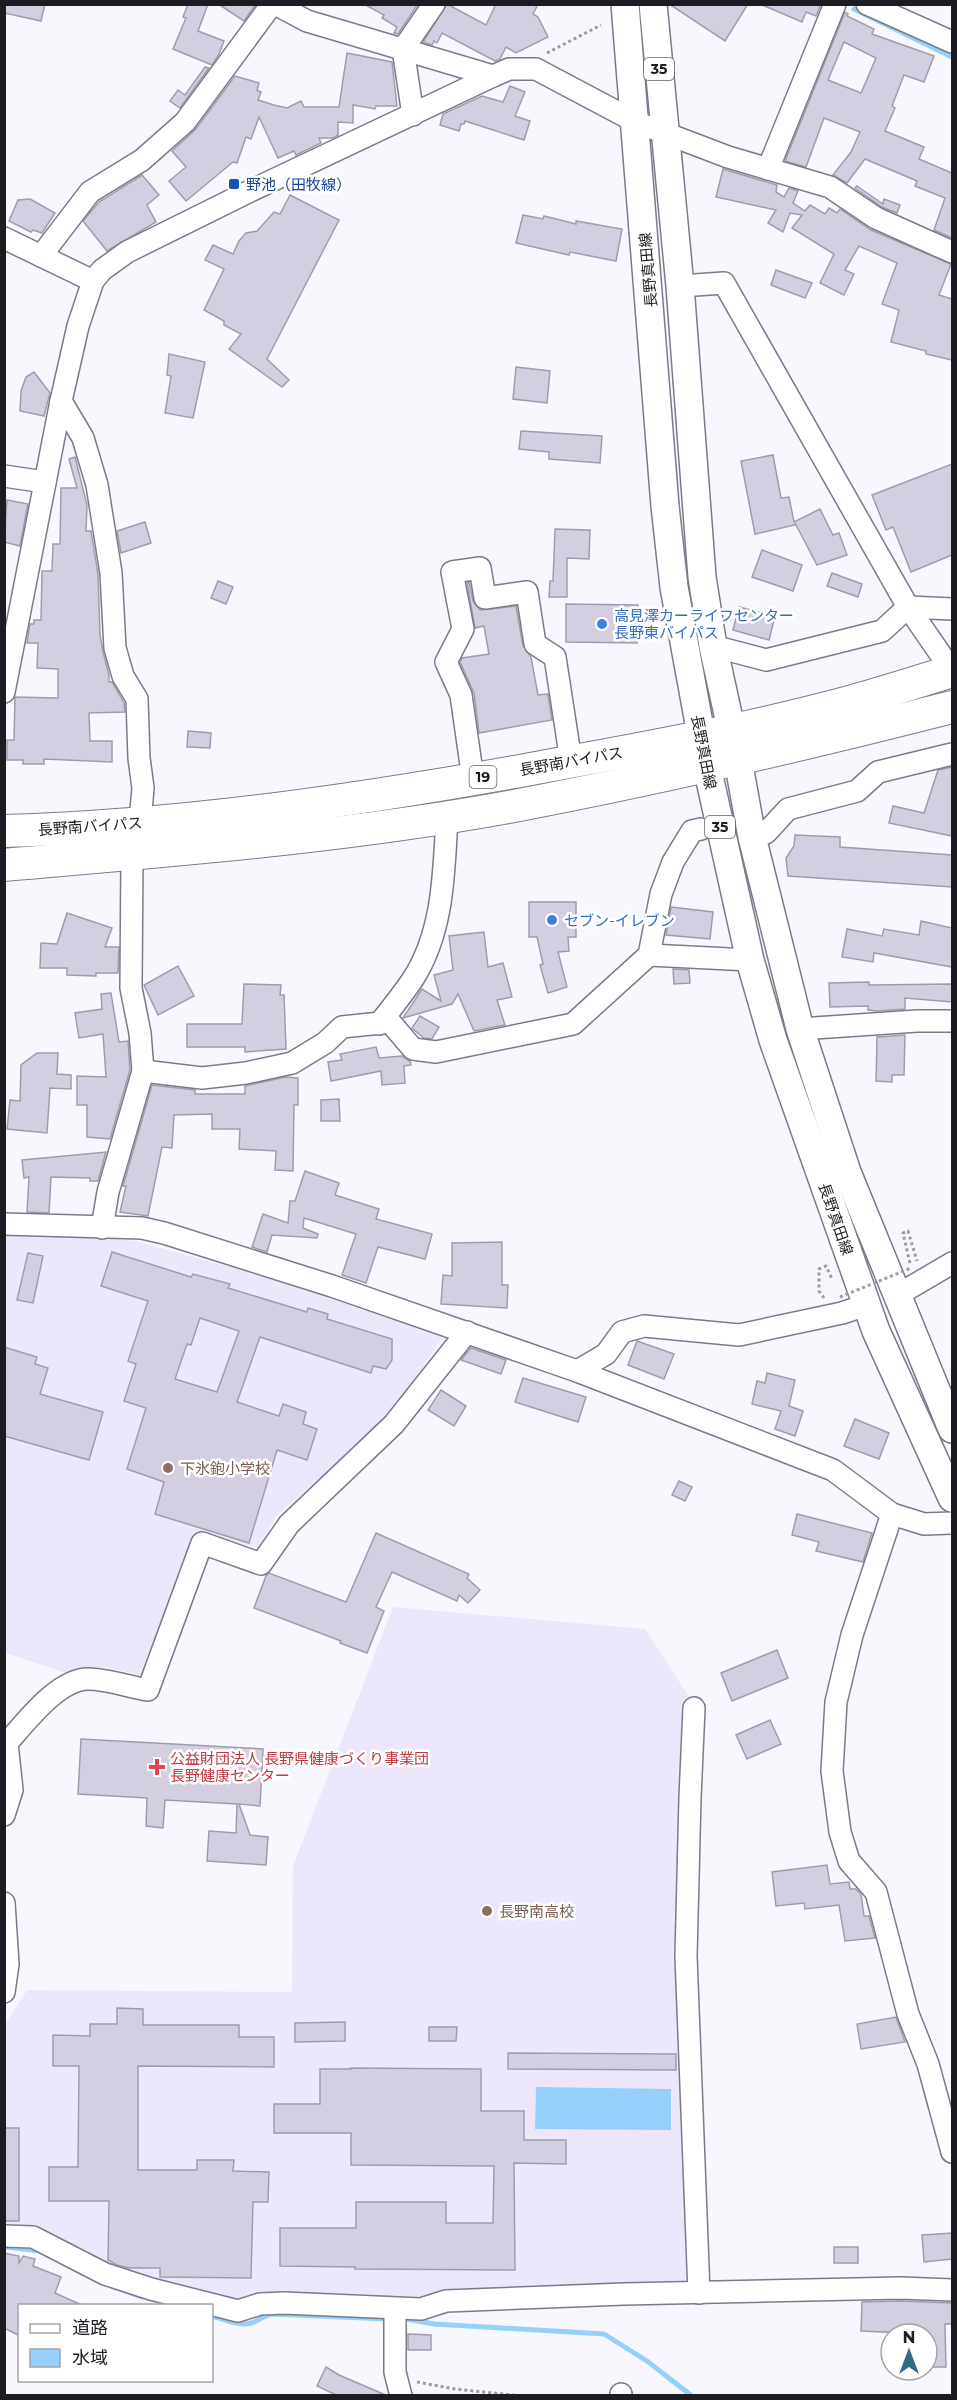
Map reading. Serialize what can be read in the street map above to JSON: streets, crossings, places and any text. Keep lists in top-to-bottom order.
{
  "streets": {
    "highway": ["長野南バイパス", "19"],
    "main road": ["35", "長野真田線"]
  },
  "crossings": [
    ["長野真田線", "長野南バイパス"]
  ],
  "places": {
    "transit": ["野池（田牧線）"],
    "other": [
      "高見澤カーライフセンター 長野東バイパス",
      "セブン-イレブン",
      "下氷鉋小学校",
      "長野南高校"
    ],
    "health": ["公益財団法人 長野県健康づくり事業団 長野健康センター"]
  },
  "legend": ["道路", "水域"],
  "north": "top"
}
